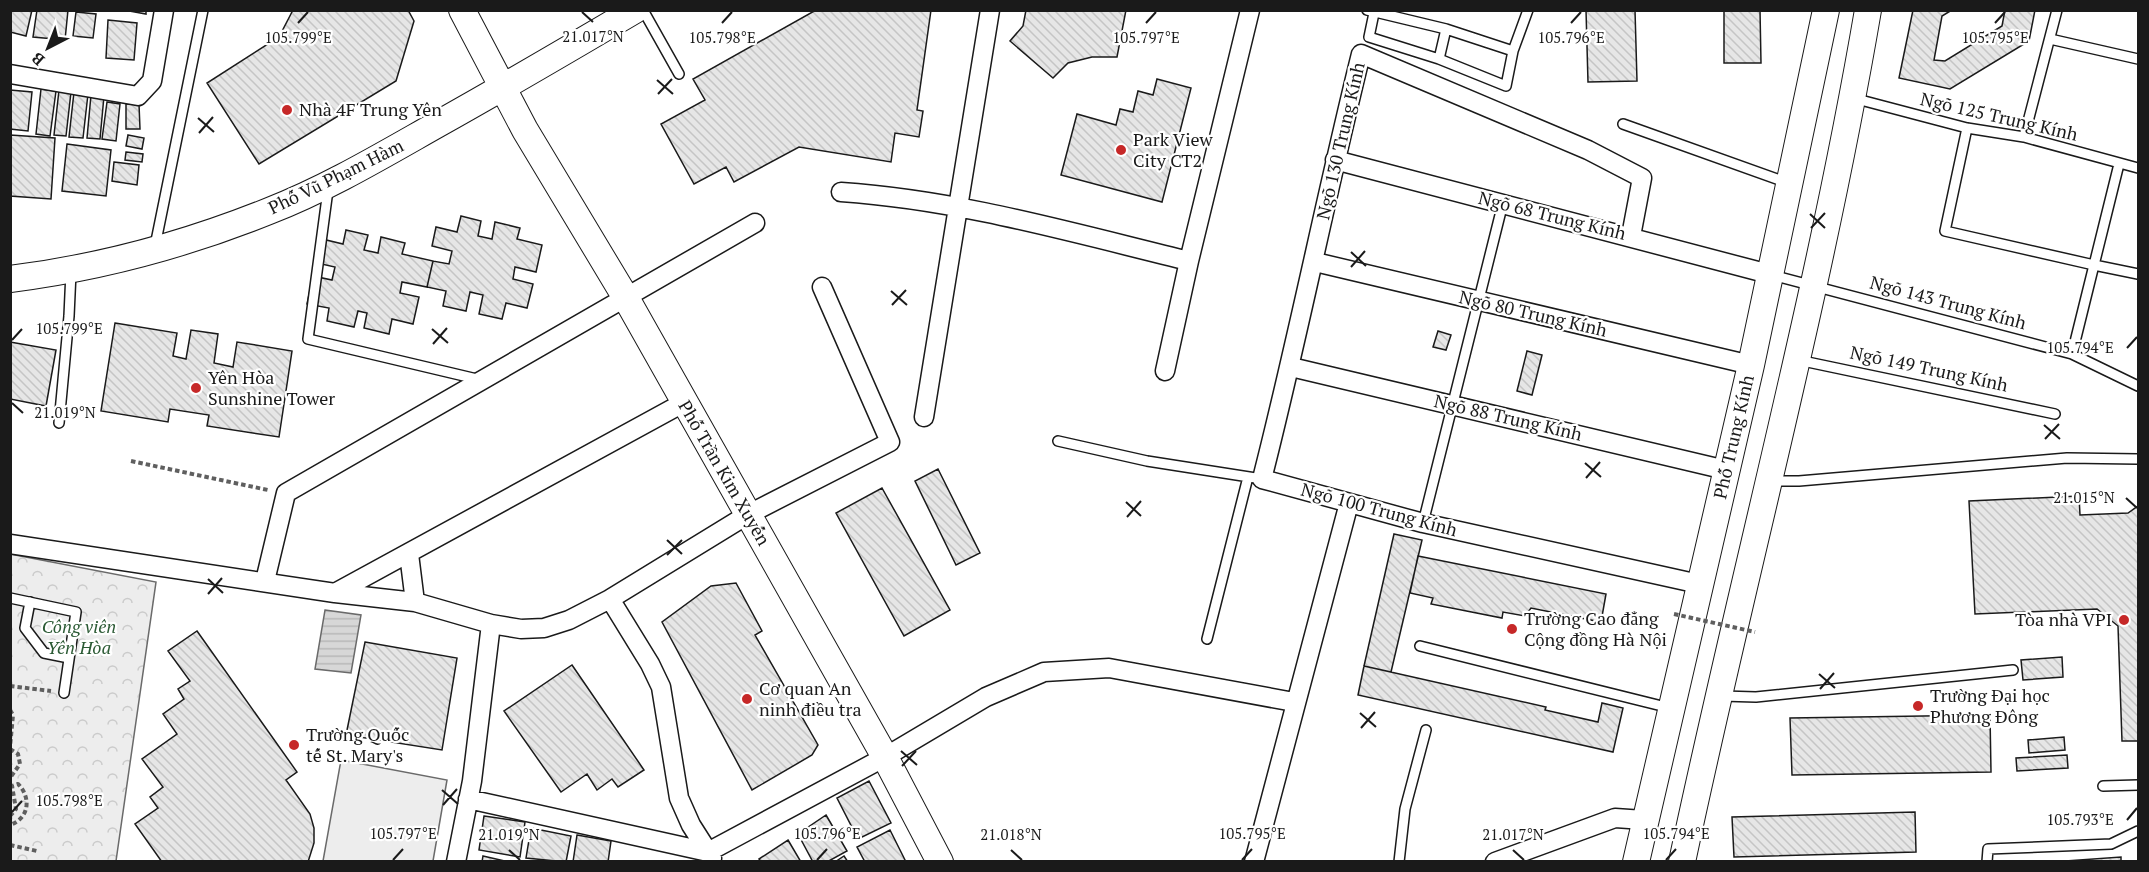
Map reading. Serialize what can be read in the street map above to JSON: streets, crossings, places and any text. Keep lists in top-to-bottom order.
{
  "streets": {
    "main road": ["Phố Vũ Phạm Hàm", "Phố Trung Kính", "Phố Trần Kim Xuyến"],
    "street": [
      "Ngõ 130 Trung Kính",
      "Ngõ 68 Trung Kính",
      "Ngõ 80 Trung Kính",
      "Ngõ 88 Trung Kính",
      "Ngõ 100 Trung Kính"
    ],
    "lane": ["Ngõ 125 Trung Kính", "Ngõ 143 Trung Kính", "Ngõ 149 Trung Kính"]
  },
  "crossings": [
    ["Ngõ 130 Trung Kính", "Ngõ 68 Trung Kính"],
    ["Ngõ 130 Trung Kính", "Ngõ 80 Trung Kính"],
    ["Ngõ 130 Trung Kính", "Ngõ 88 Trung Kính"],
    ["Ngõ 130 Trung Kính", "Ngõ 100 Trung Kính"],
    ["Phố Vũ Phạm Hàm", "Phố Trần Kim Xuyến"],
    ["Ngõ 68 Trung Kính", "Ngõ 143 Trung Kính"],
    ["Ngõ 68 Trung Kính", "Phố Trung Kính"],
    ["Ngõ 143 Trung Kính", "Phố Trung Kính"],
    ["Ngõ 80 Trung Kính", "Phố Trung Kính"],
    ["Ngõ 88 Trung Kính", "Phố Trung Kính"],
    ["Phố Trung Kính", "Ngõ 100 Trung Kính"]
  ],
  "parks": ["Công viên Yên Hòa"],
  "places": [
    "Nhà 4F Trung Yên",
    "Park View City CT2",
    "Yên Hòa Sunshine Tower",
    "Tòa nhà VPI",
    "Trường Cao đẳng Cộng đồng Hà Nội",
    "Cơ quan An ninh điều tra",
    "Trường Đại học Phương Đông",
    "Trường Quốc tế St. Mary's"
  ],
  "north": "bottom left",
  "coordinates": [
    "21.017°N",
    "105.799°E",
    "105.798°E",
    "105.795°E",
    "105.797°E",
    "105.796°E",
    "105.794°E",
    "21.019°N",
    "21.015°N",
    "105.793°E",
    "21.018°N"
  ]
}
